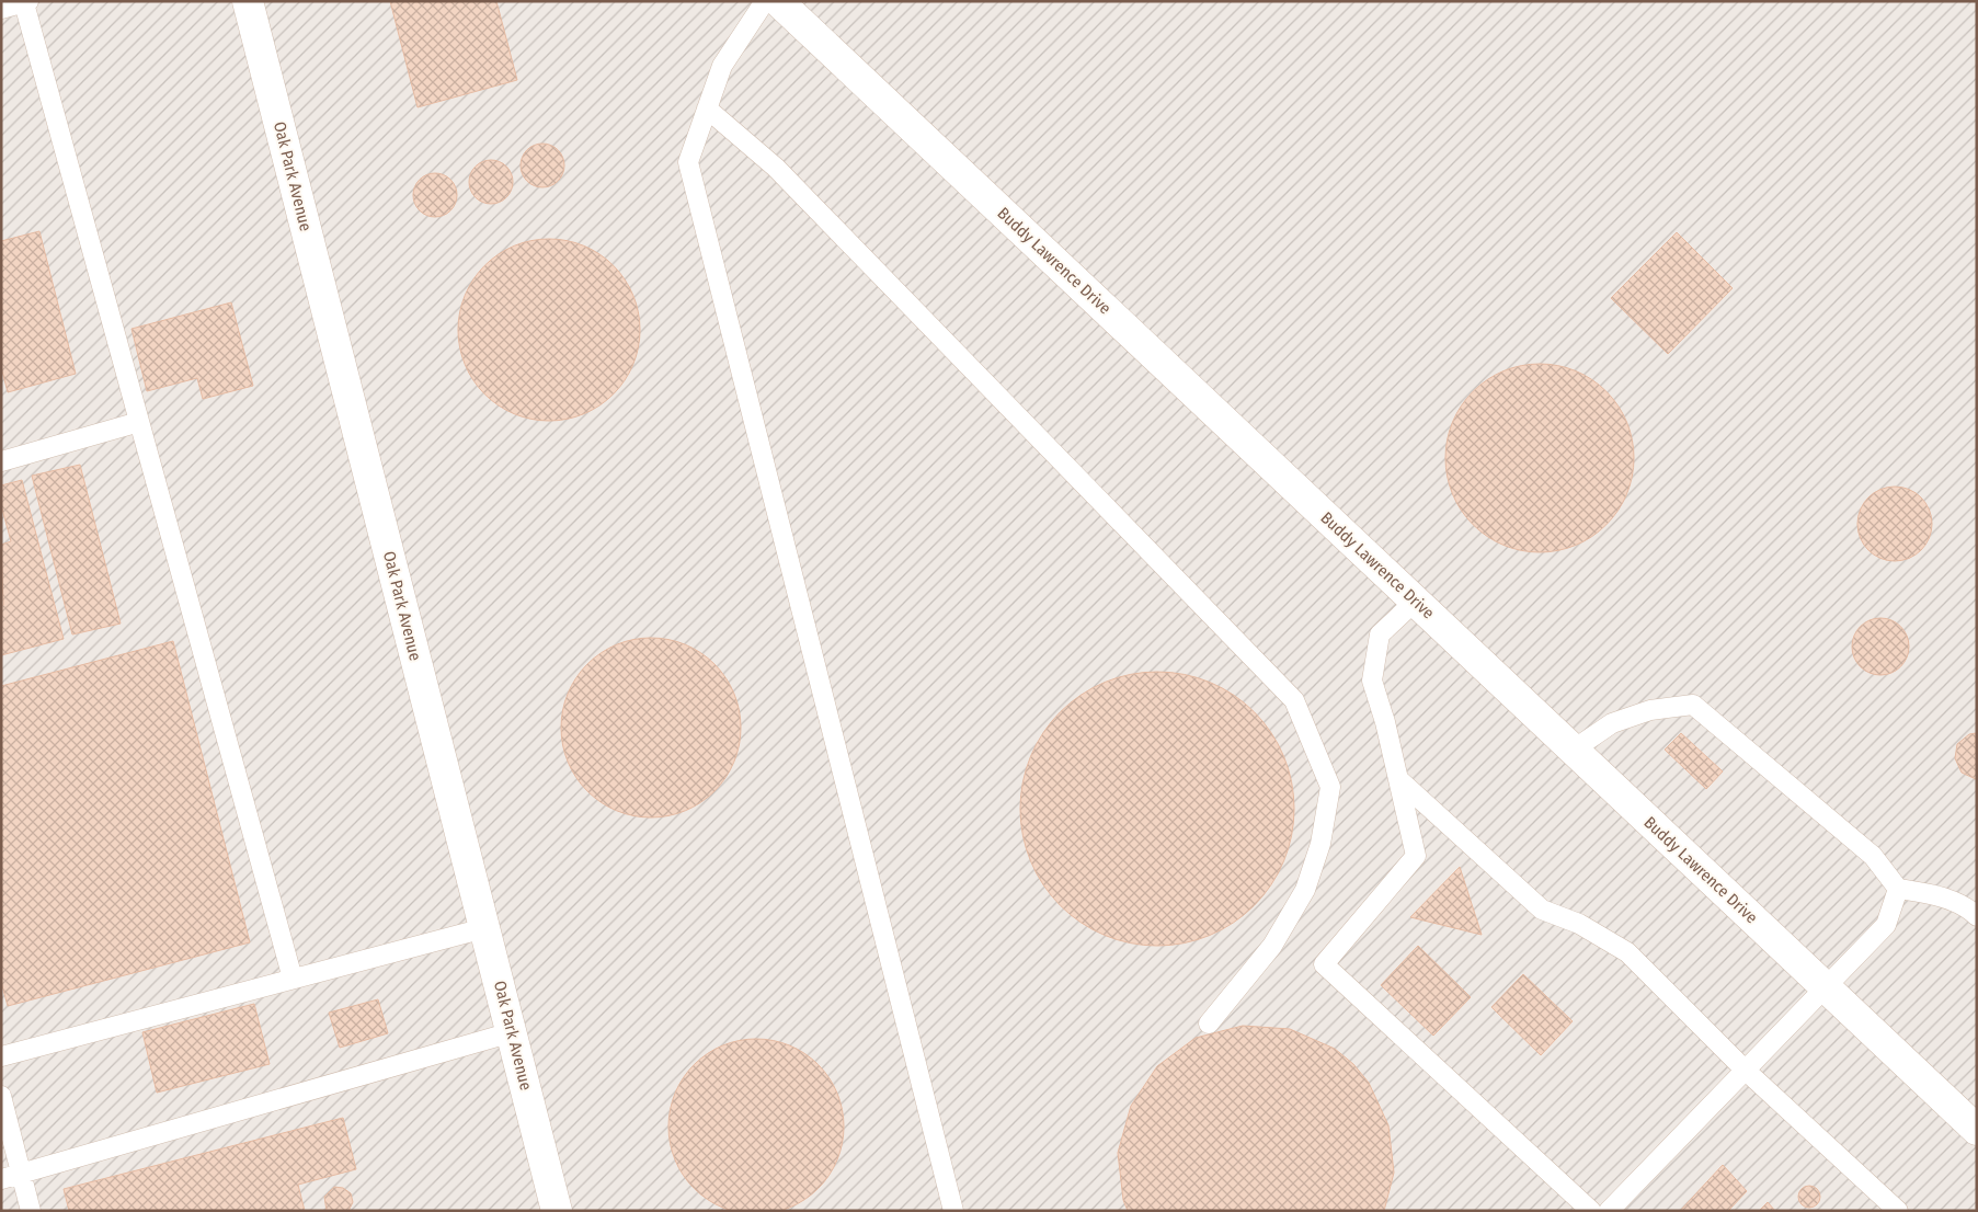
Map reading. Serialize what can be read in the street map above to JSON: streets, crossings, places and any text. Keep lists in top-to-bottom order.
{
  "streets": {
    "street": ["Oak Park Avenue", "Buddy Lawrence Drive"]
  }
}
